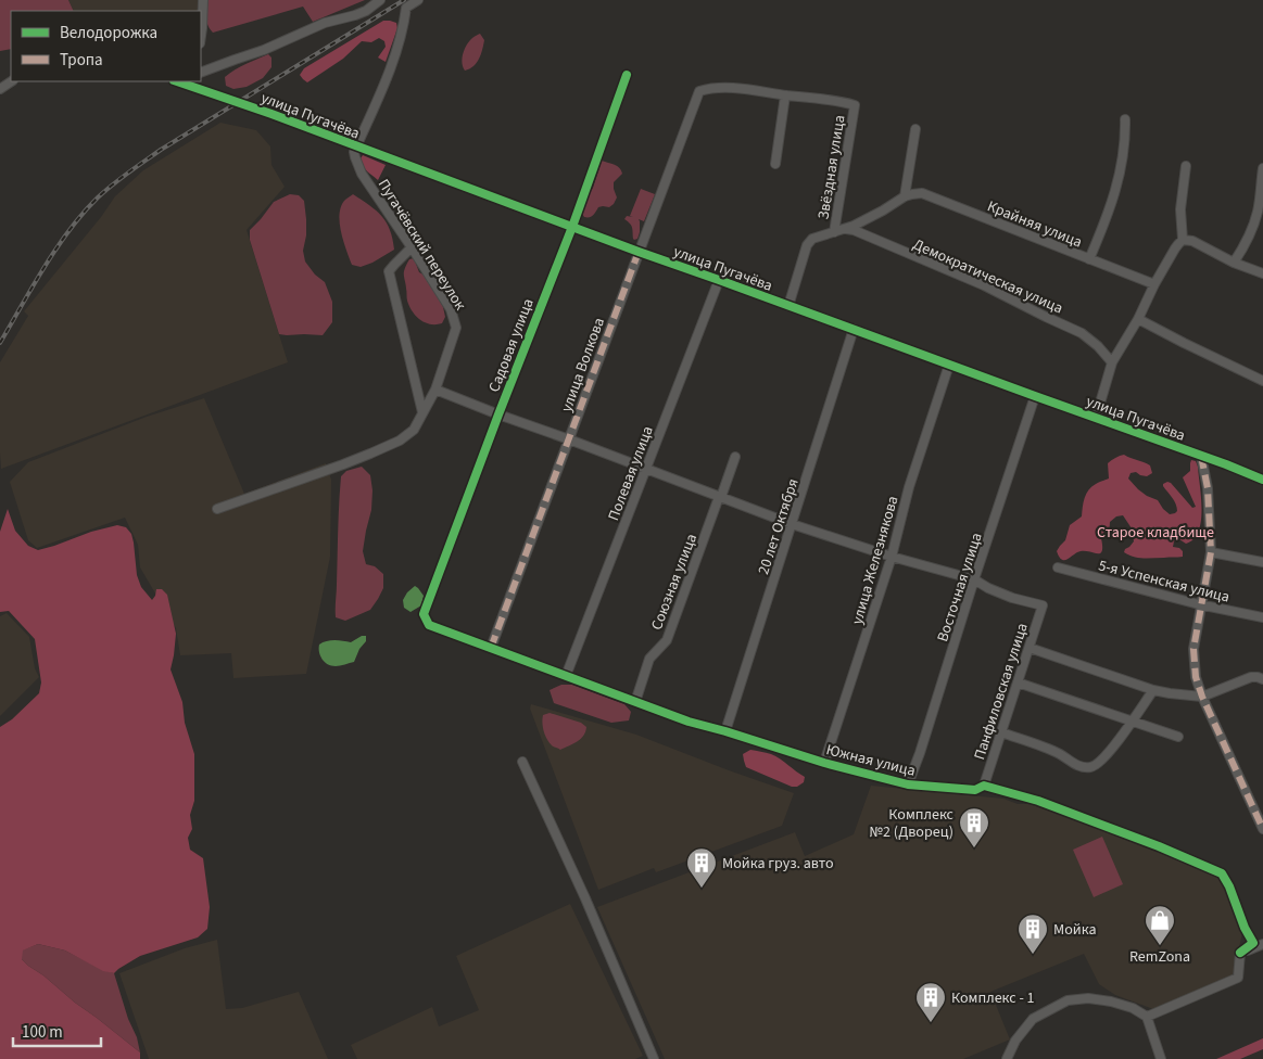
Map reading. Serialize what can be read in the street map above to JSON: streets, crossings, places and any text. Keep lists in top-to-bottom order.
{
  "streets": {
    "street": [
      "улица Пугачёва",
      "Звёздная улица",
      "Крайняя улица",
      "Пугачёвский переулок",
      "Демократическая улица",
      "Садовая улица",
      "улица Волкова",
      "Полевая улица",
      "20 лет Октября",
      "улица Железнякова",
      "5-я Успенская улица",
      "Союзная улица",
      "Восточная улица",
      "Панфиловская улица",
      "Южная улица"
    ]
  },
  "crossings": [
    ["улица Пугачёва", "Пугачёвский переулок"],
    ["улица Пугачёва", "Садовая улица"],
    ["улица Пугачёва", "улица Волкова"],
    ["улица Пугачёва", "Полевая улица"],
    ["улица Пугачёва", "20 лет Октября"],
    ["улица Пугачёва", "улица Железнякова"],
    ["улица Пугачёва", "Восточная улица"],
    ["Звёздная улица", "улица Волкова"],
    ["Садовая улица", "Южная улица"],
    ["улица Волкова", "Южная улица"],
    ["Полевая улица", "Южная улица"],
    ["20 лет Октября", "Южная улица"],
    ["улица Железнякова", "Южная улица"],
    ["Союзная улица", "Южная улица"],
    ["Восточная улица", "Панфиловская улица"],
    ["Восточная улица", "Южная улица"],
    ["Панфиловская улица", "Южная улица"]
  ],
  "parks": ["Старое кладбище"],
  "places": {
    "building": [
      "Комплекс №2 (Дворец)",
      "Мойка груз. авто",
      "Мойка",
      "Комплекс - 1"
    ],
    "shop": ["RemZona"]
  },
  "legend": ["Велодорожка", "Тропа"],
  "scale_bar": "100 m"
}
